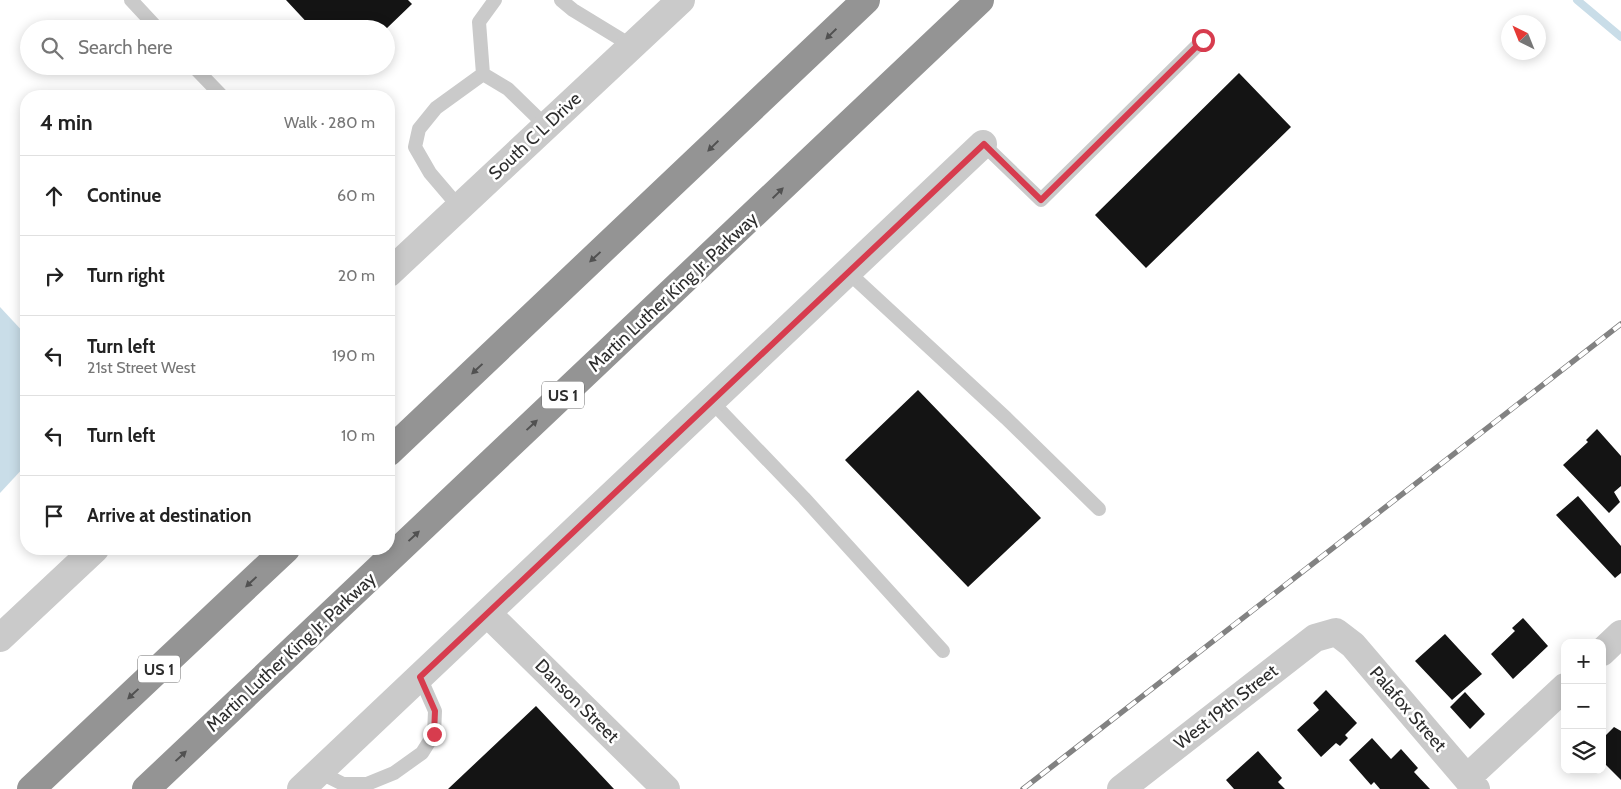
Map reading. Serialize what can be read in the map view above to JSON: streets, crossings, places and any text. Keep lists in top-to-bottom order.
{
  "streets": {
    "highway": ["Martin Luther King Jr. Parkway", "US 1"],
    "street": [
      "South C L Drive",
      "Danson Street",
      "West 19th Street",
      "Palafox Street"
    ]
  },
  "crossings": [
    ["West 19th Street", "Palafox Street"]
  ],
  "north": "top left",
  "page": {
    "search": "Search here",
    "heading": ["4 min", "Walk · 280 m"],
    "list": [
      ["Continue", "60 m"],
      ["Turn right", "20 m"],
      ["Turn left", "21st Street West", "190 m"],
      ["Turn left", "10 m"],
      "Arrive at destination"
    ],
    "map_buttons": ["+", "−"]
  }
}
